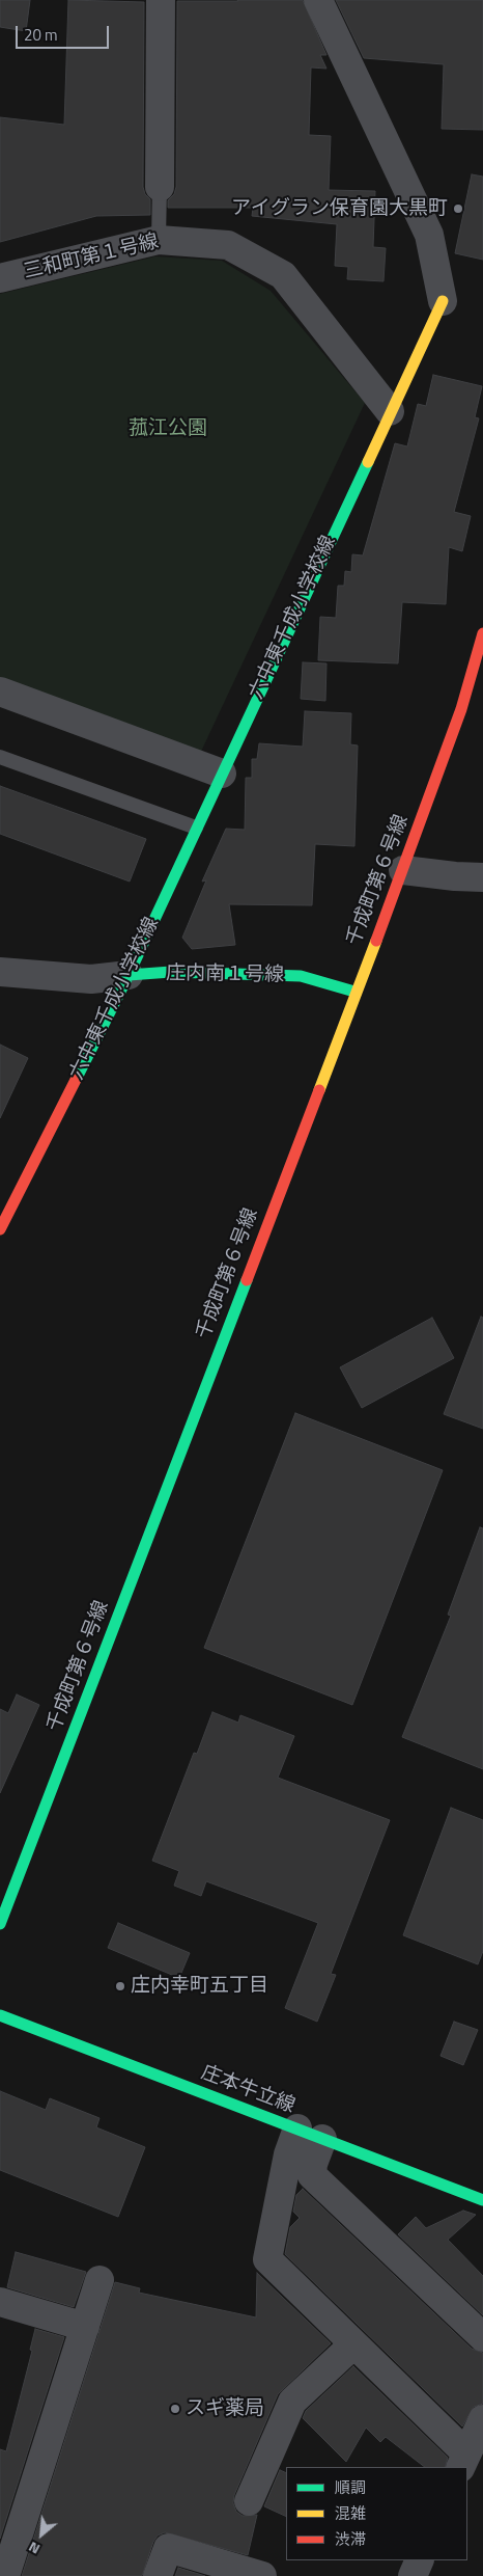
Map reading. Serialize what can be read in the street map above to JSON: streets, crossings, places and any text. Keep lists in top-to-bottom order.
{
  "streets": {
    "street": [
      "三和町第１号線",
      "六中東千成小学校線",
      "千成町第６号線",
      "庄内南１号線",
      "庄本牛立線"
    ]
  },
  "crossings": [
    ["三和町第１号線", "六中東千成小学校線"],
    ["六中東千成小学校線", "庄内南１号線"],
    ["千成町第６号線", "庄内南１号線"]
  ],
  "parks": ["菰江公園"],
  "places": ["アイグラン保育園大黒町", "庄内幸町五丁目", "スギ薬局"],
  "legend": ["順調", "混雑", "渋滞"],
  "scale_bar": "20 m",
  "north": "bottom left"
}
